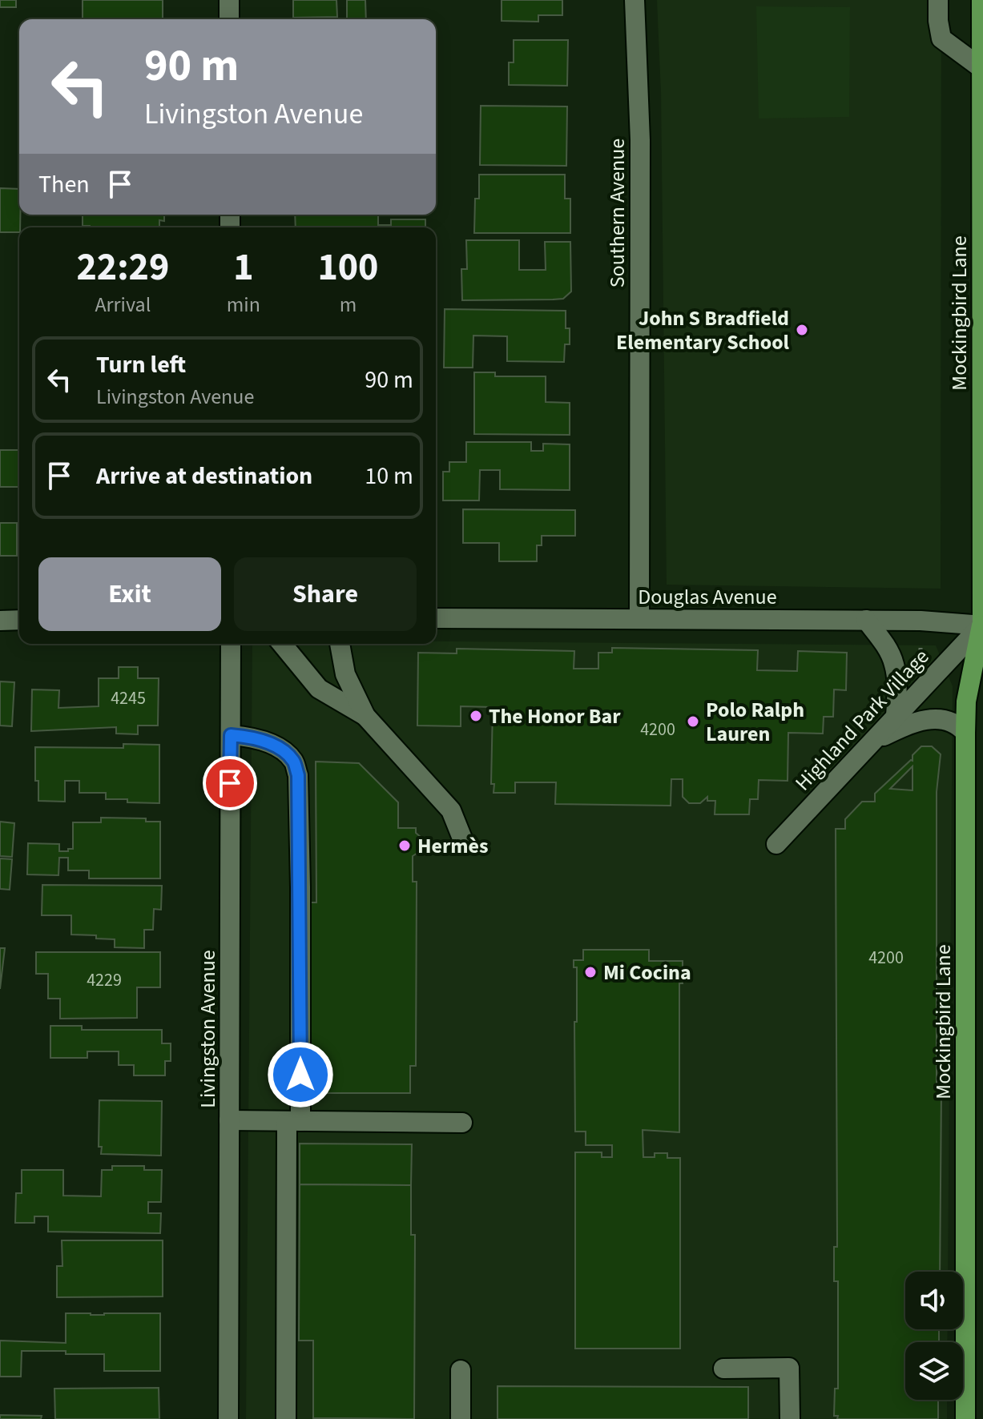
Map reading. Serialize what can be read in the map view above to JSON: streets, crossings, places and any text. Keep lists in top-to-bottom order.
{
  "streets": {
    "main road": ["Mockingbird Lane"],
    "street": [
      "Southern Avenue",
      "Douglas Avenue",
      "Highland Park Village",
      "Livingston Avenue"
    ]
  },
  "crossings": [
    ["Southern Avenue", "Douglas Avenue"],
    ["Mockingbird Lane", "Douglas Avenue"],
    ["Mockingbird Lane", "Highland Park Village"],
    ["Douglas Avenue", "Highland Park Village"]
  ],
  "places": [
    "John S Bradfield Elementary School",
    "The Honor Bar",
    "Polo Ralph Lauren",
    "Hermès",
    "Mi Cocina"
  ],
  "house_numbers": [
    "4245",
    "4200",
    "4200",
    "4229"
  ],
  "page": {
    "turn": ["90 m", "Livingston Avenue"],
    "then": "Then",
    "eta": [
      "22:29",
      "Arrival",
      "1",
      "min",
      "100",
      "m"
    ],
    "list": [
      {
        "name": "Turn left",
        "note": "Livingston Avenue",
        "value": "90 m"
      },
      {
        "name": "Arrive at destination",
        "value": "10 m"
      }
    ],
    "buttons": ["Exit", "Share"]
  }
}
